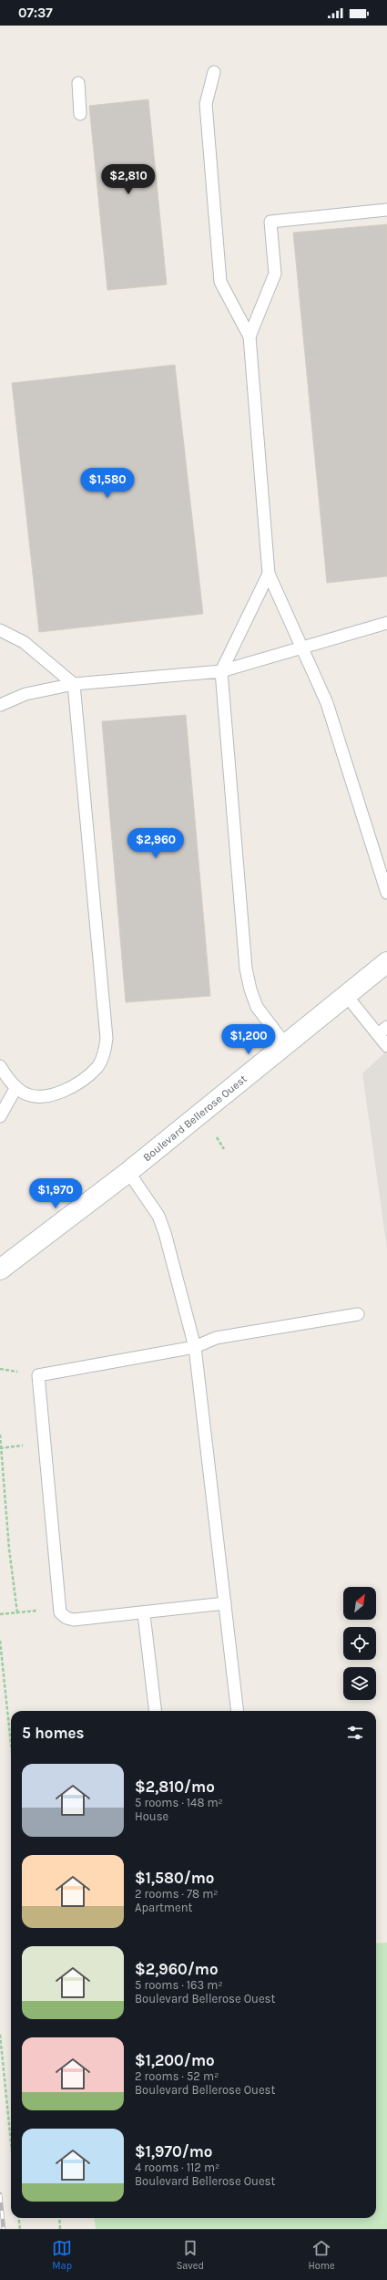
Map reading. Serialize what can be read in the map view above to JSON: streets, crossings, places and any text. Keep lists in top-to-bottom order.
{
  "streets": {
    "street": ["Boulevard Bellerose Ouest"]
  },
  "north": "top right",
  "page": {
    "status": "07:37",
    "price": [
      "$2,810",
      "$1,580",
      "$2,960",
      "$1,200",
      "$1,970"
    ],
    "heading": "5 homes",
    "list": [
      {
        "name": "$2,810/mo",
        "note": "5 rooms · 148 m² · House"
      },
      {
        "name": "$1,580/mo",
        "note": "2 rooms · 78 m² · Apartment"
      },
      {
        "name": "$2,960/mo",
        "note": "5 rooms · 163 m² · Boulevard Bellerose Ouest"
      },
      {
        "name": "$1,200/mo",
        "note": "2 rooms · 52 m² · Boulevard Bellerose Ouest"
      },
      {
        "name": "$1,970/mo",
        "note": "4 rooms · 112 m² · Boulevard Bellerose Ouest"
      }
    ],
    "tabs": ["Map", "Saved", "Home"]
  }
}
